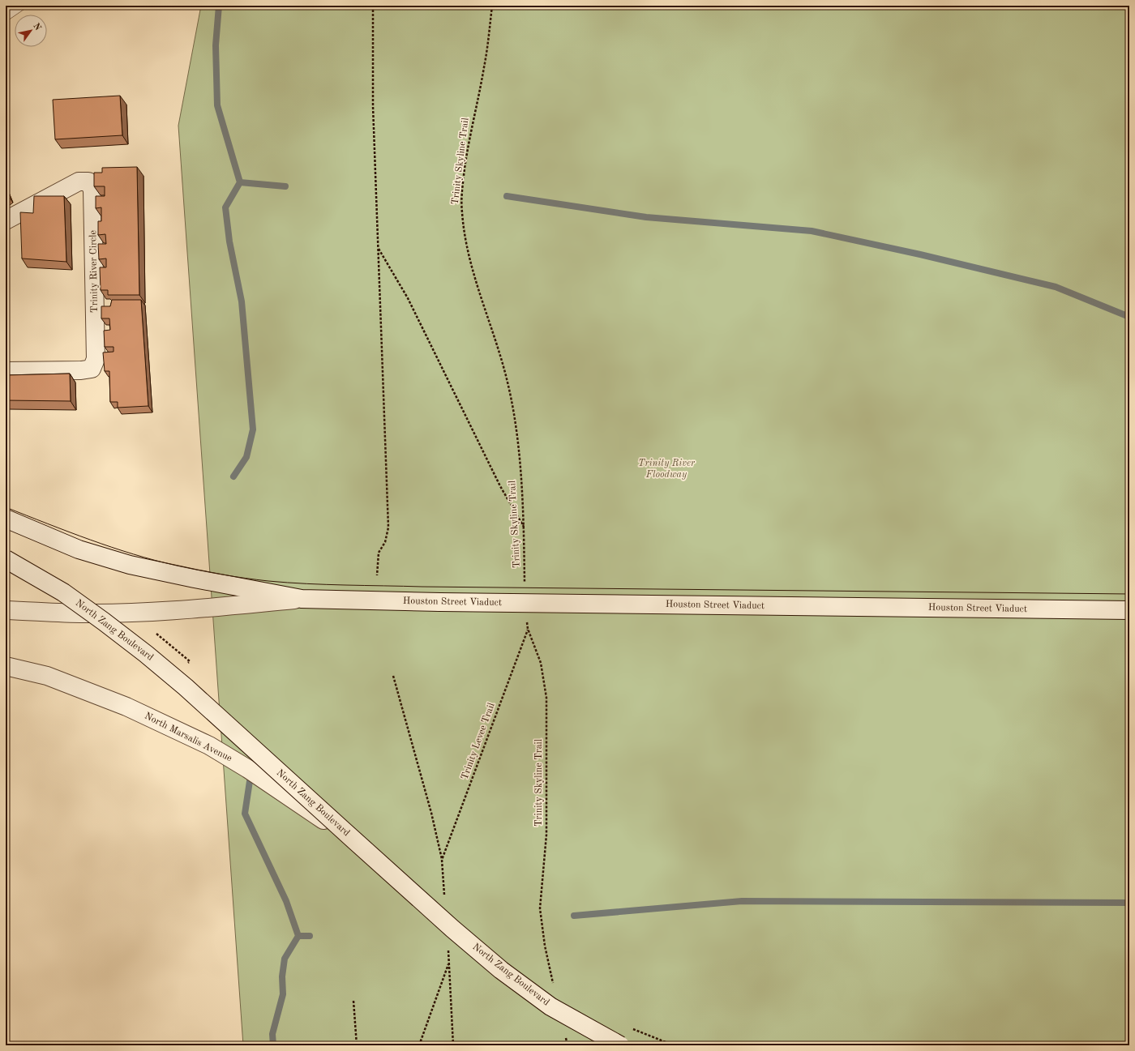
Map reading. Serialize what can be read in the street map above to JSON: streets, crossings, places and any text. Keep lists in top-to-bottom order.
{
  "streets": {
    "main road": [
      "Trinity River Circle",
      "Houston Street Viaduct",
      "North Zang Boulevard",
      "North Marsalis Avenue"
    ],
    "path": ["Trinity Skyline Trail", "Trinity Levee Trail"]
  },
  "crossings": [
    ["Trinity Skyline Trail", "Trinity Levee Trail"],
    ["North Zang Boulevard", "North Marsalis Avenue"]
  ],
  "parks": ["Trinity River Floodway"],
  "north": "top right"
}
